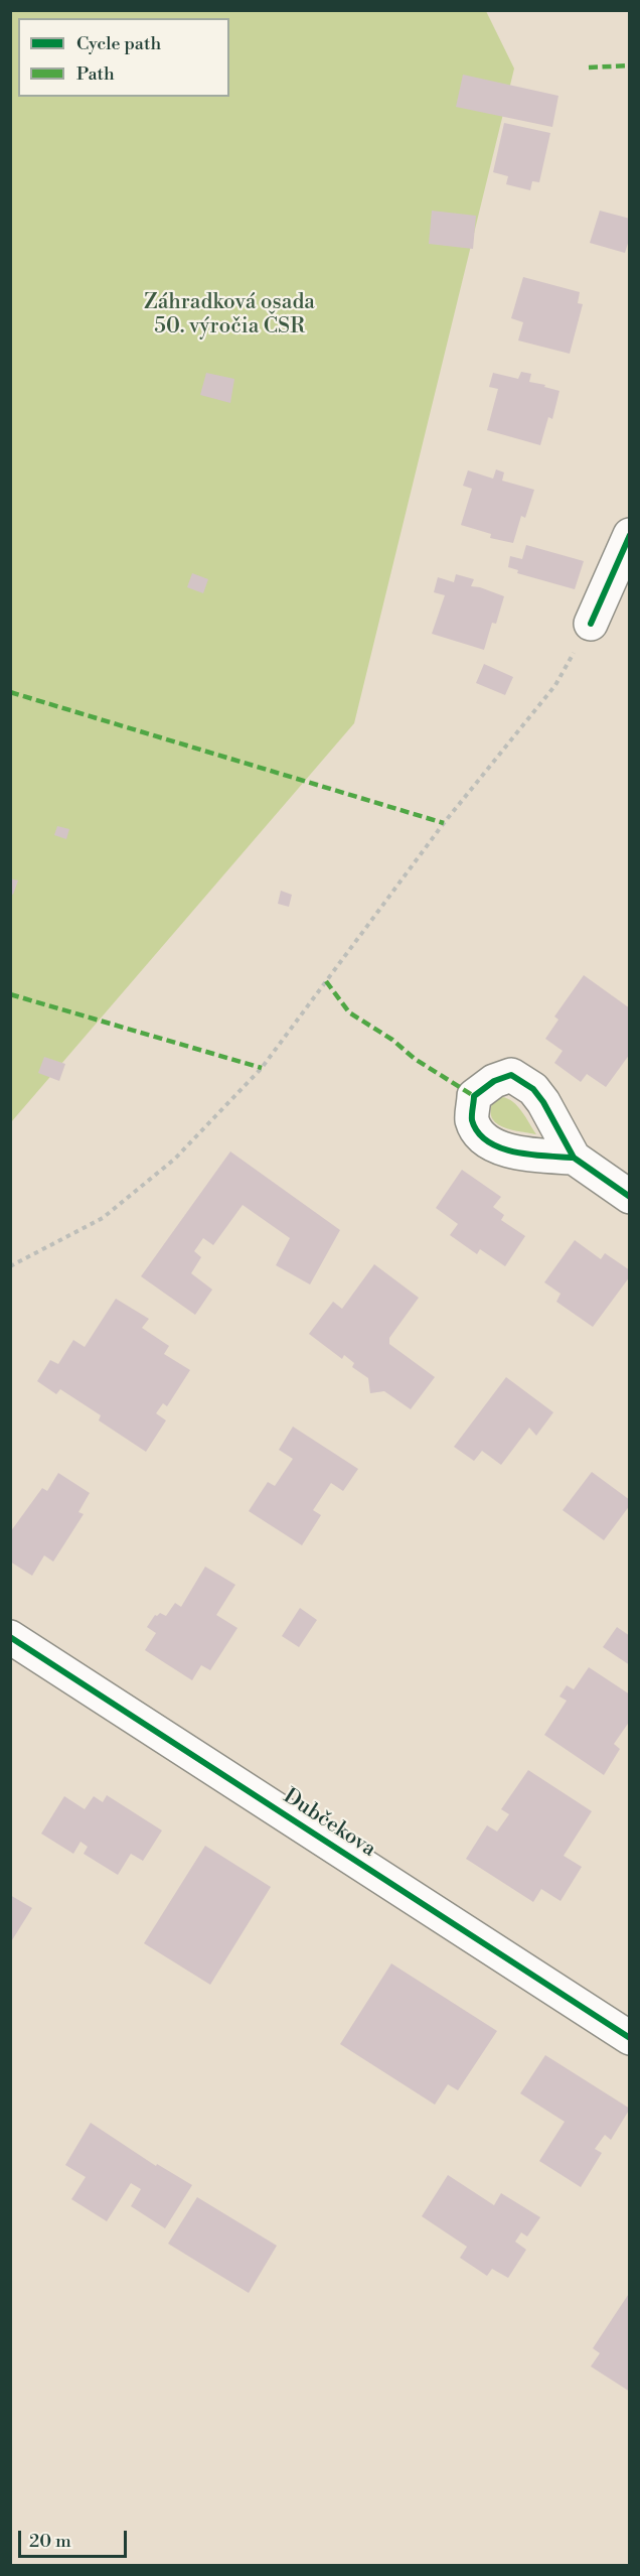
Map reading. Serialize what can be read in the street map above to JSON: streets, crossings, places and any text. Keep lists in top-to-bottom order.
{
  "streets": {
    "street": ["Dubčekova"]
  },
  "parks": ["Záhradková osada 50. výročia ČSR"],
  "legend": ["Cycle path", "Path"],
  "scale_bar": "20 m"
}
